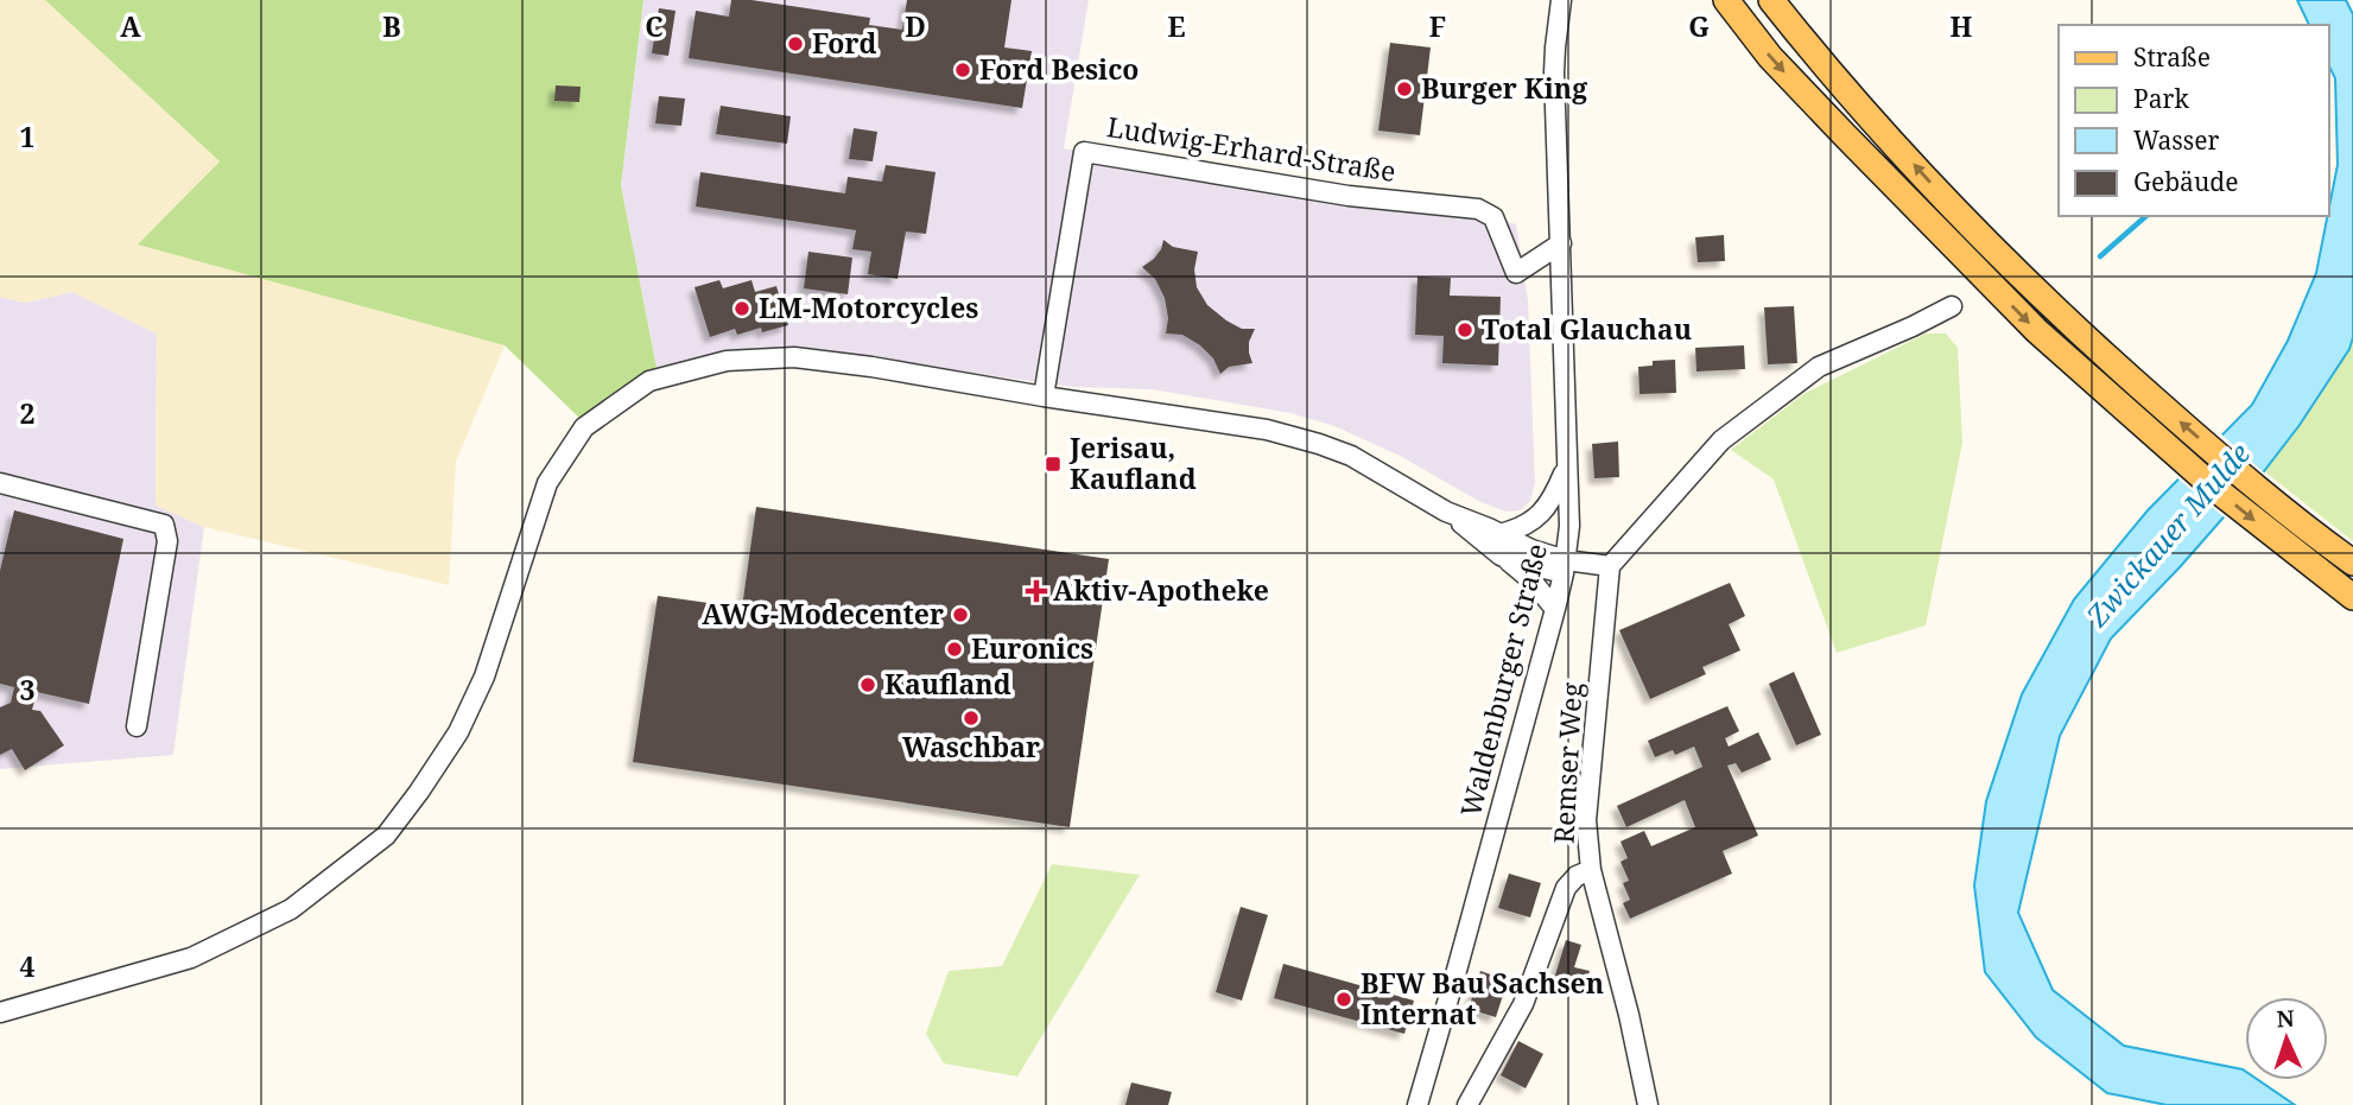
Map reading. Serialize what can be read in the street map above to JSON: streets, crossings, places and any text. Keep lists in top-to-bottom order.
{
  "streets": {
    "street": ["Ludwig-Erhard-Straße", "Waldenburger Straße", "Remser Weg"]
  },
  "crossings": [
    ["Ludwig-Erhard-Straße", "Waldenburger Straße"]
  ],
  "water": ["Zwickauer Mulde"],
  "places": {
    "other": [
      "Ford",
      "Ford Besico",
      "Burger King",
      "LM-Motorcycles",
      "Total Glauchau",
      "AWG-Modecenter",
      "Euronics",
      "Kaufland",
      "Waschbar",
      "BFW Bau Sachsen Internat"
    ],
    "transit": ["Jerisau, Kaufland"],
    "health": ["Aktiv-Apotheke"]
  },
  "legend": [
    "Straße",
    "Park",
    "Wasser",
    "Gebäude"
  ],
  "north": "top",
  "grid": {
    "columns": [
      "A",
      "B",
      "C",
      "D",
      "E",
      "F",
      "G",
      "H"
    ],
    "rows": [
      "1",
      "2",
      "3",
      "4"
    ]
  }
}
